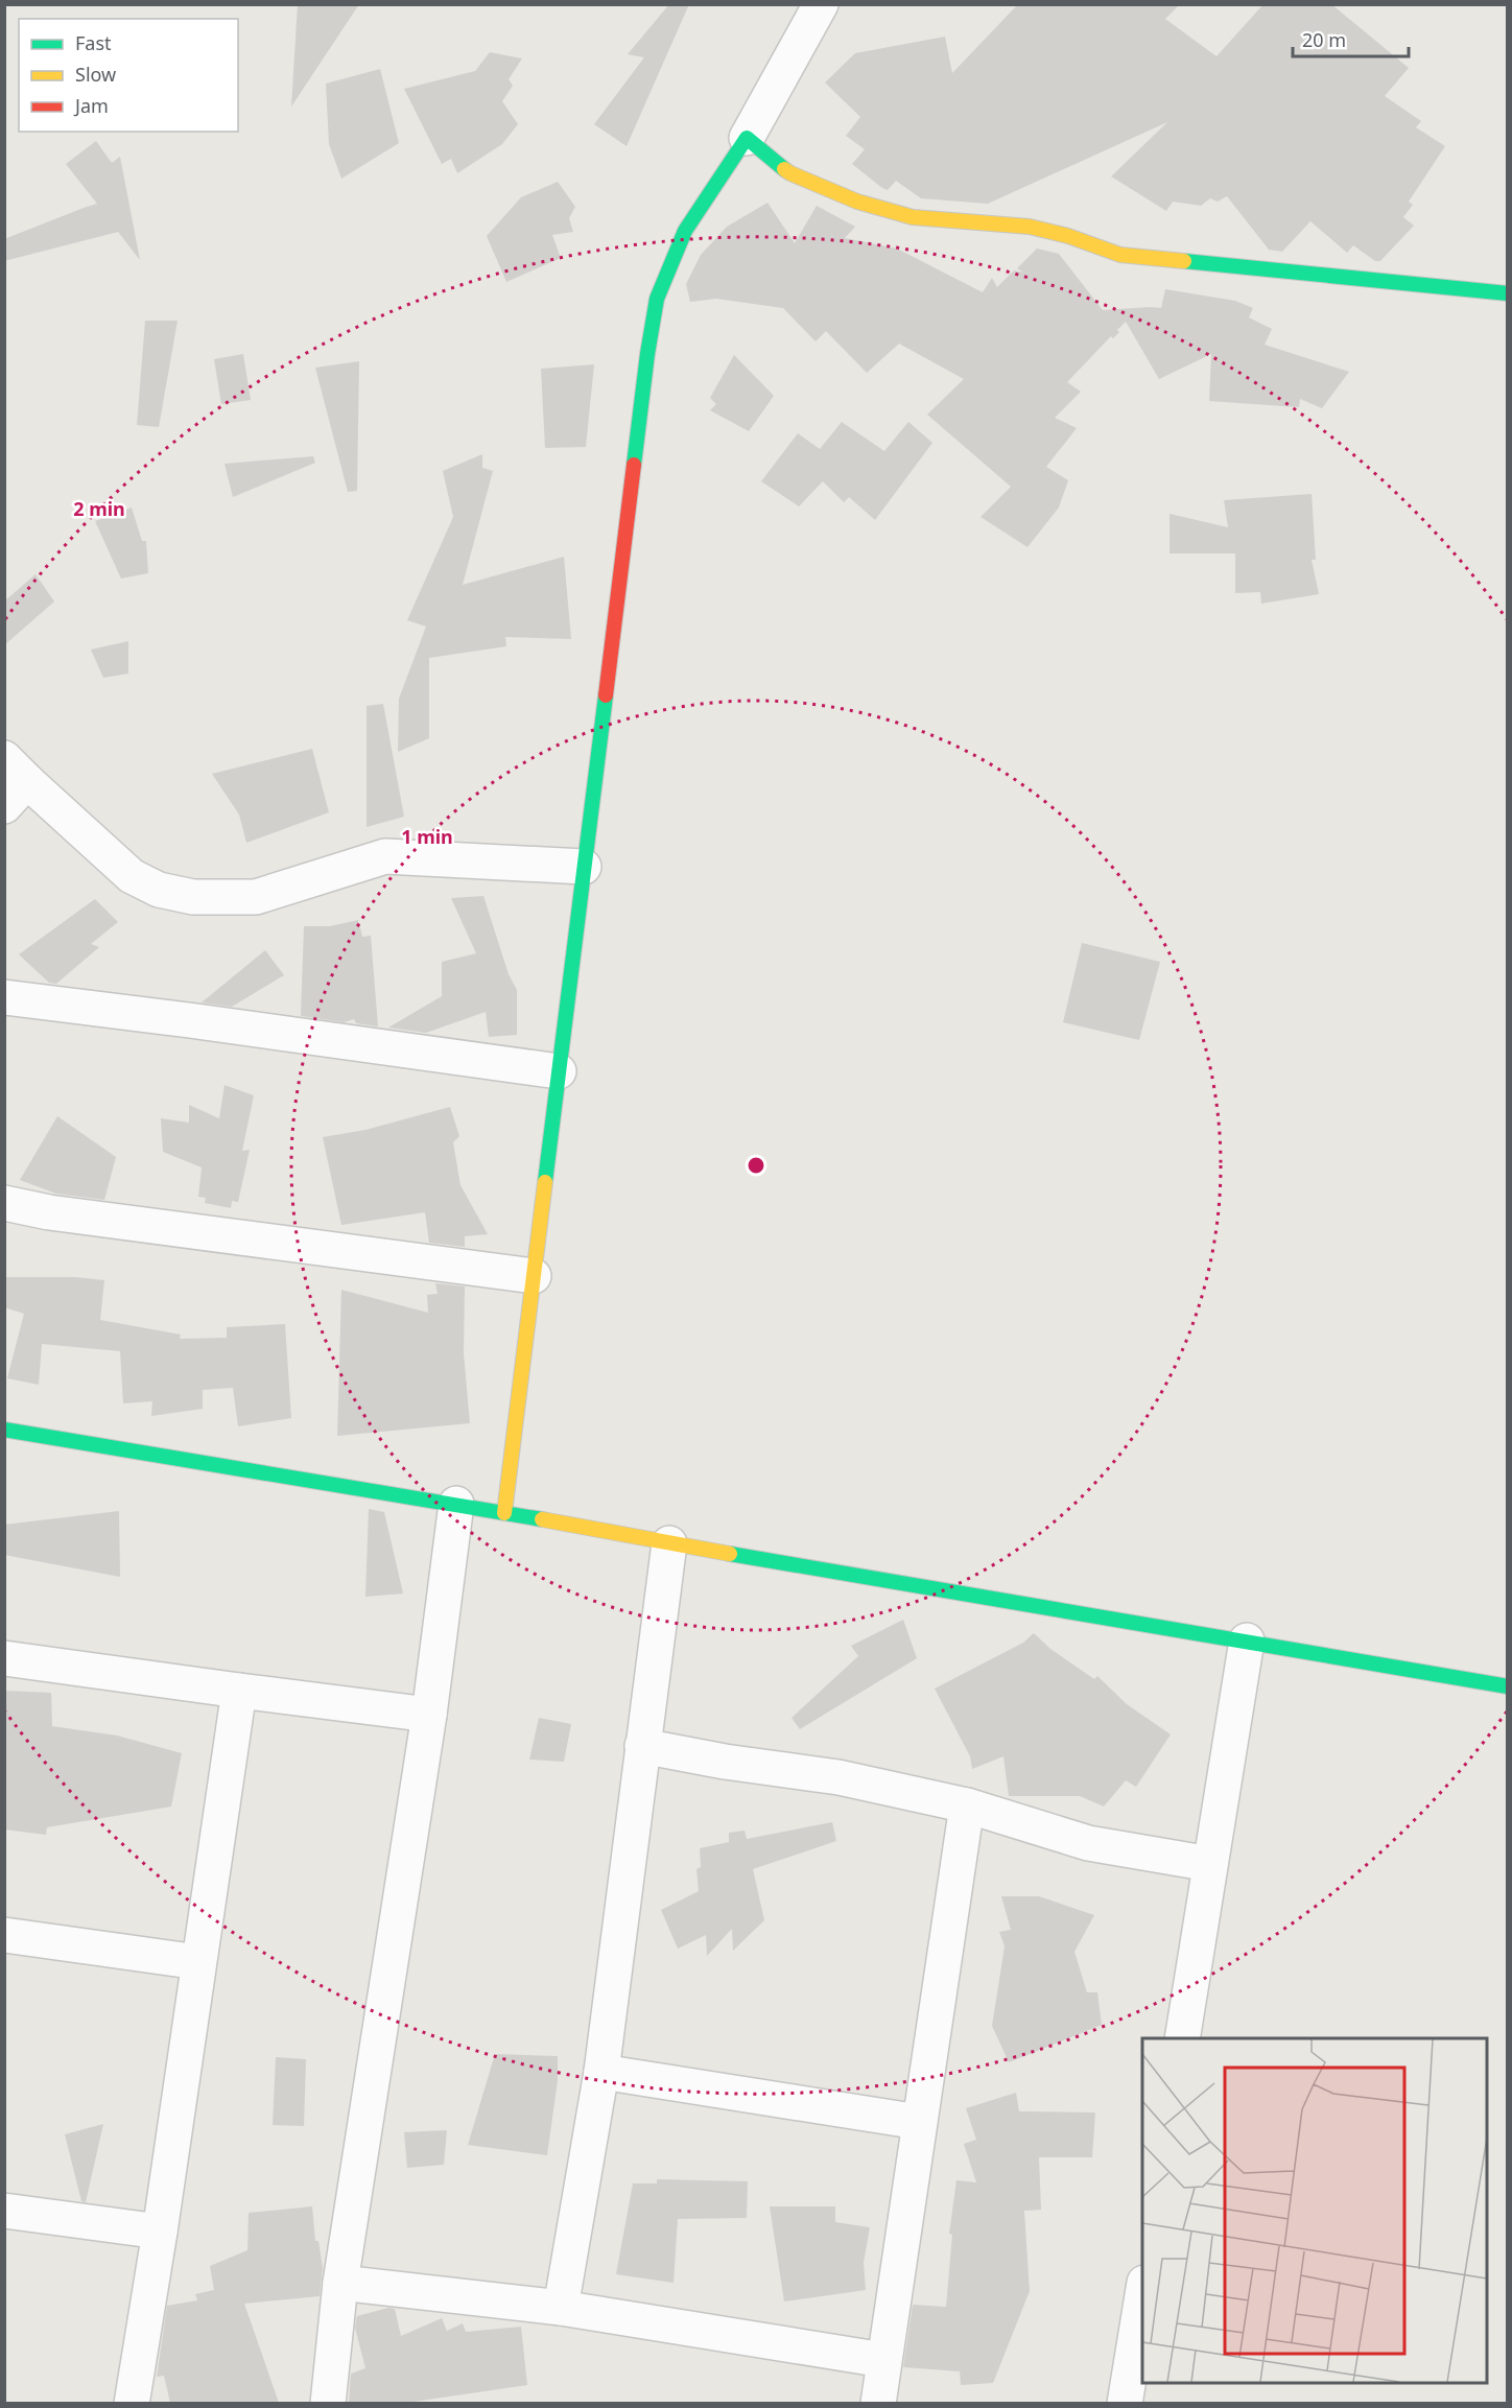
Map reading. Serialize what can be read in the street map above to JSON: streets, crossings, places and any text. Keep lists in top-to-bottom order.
{
  "legend": ["Fast", "Slow", "Jam"],
  "scale_bar": "20 m",
  "rings": ["2 min", "1 min"]
}
